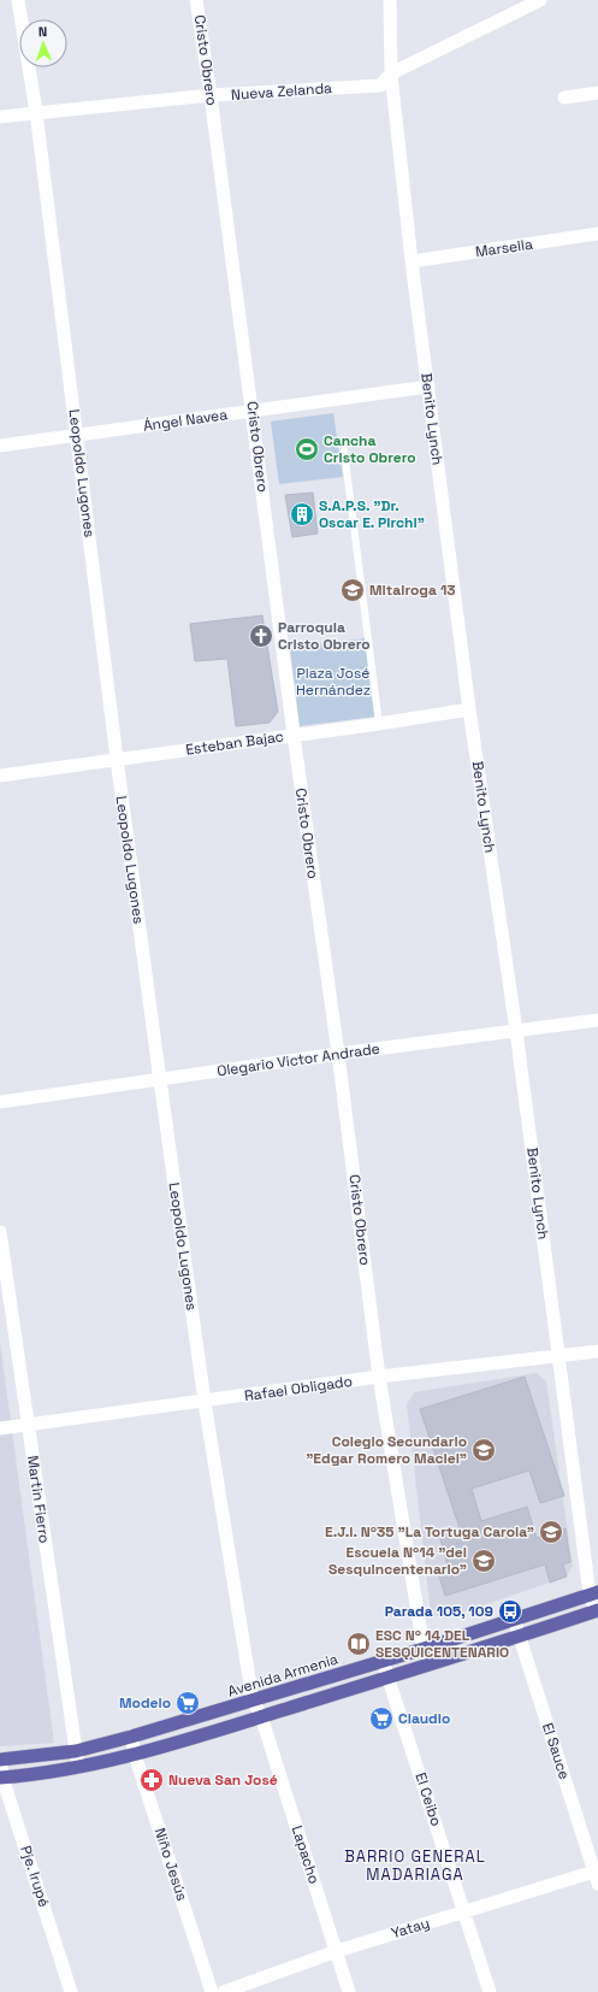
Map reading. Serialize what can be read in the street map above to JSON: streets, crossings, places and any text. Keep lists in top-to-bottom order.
{
  "streets": {
    "main road": ["Avenida Armenia"],
    "street": [
      "Cristo Obrero",
      "Nueva Zelanda",
      "Marsella",
      "Benito Lynch",
      "Ángel Navea",
      "Leopoldo Lugones",
      "Esteban Bajac",
      "Olegario Victor Andrade",
      "Rafael Obligado",
      "Martin Fierro",
      "El Sauce",
      "El Ceibo",
      "Lapacho",
      "Niño Jesús",
      "Pje. Irupé",
      "Yatay"
    ]
  },
  "crossings": [
    ["Cristo Obrero", "Nueva Zelanda"],
    ["Cristo Obrero", "Ángel Navea"],
    ["Cristo Obrero", "Esteban Bajac"],
    ["Cristo Obrero", "Olegario Victor Andrade"],
    ["Cristo Obrero", "Rafael Obligado"],
    ["Cristo Obrero", "Avenida Armenia"],
    ["Nueva Zelanda", "Benito Lynch"],
    ["Nueva Zelanda", "Leopoldo Lugones"],
    ["Marsella", "Benito Lynch"],
    ["Benito Lynch", "Ángel Navea"],
    ["Benito Lynch", "Esteban Bajac"],
    ["Benito Lynch", "Olegario Victor Andrade"],
    ["Benito Lynch", "Rafael Obligado"],
    ["Benito Lynch", "Avenida Armenia"],
    ["Ángel Navea", "Leopoldo Lugones"],
    ["Leopoldo Lugones", "Esteban Bajac"],
    ["Leopoldo Lugones", "Olegario Victor Andrade"],
    ["Leopoldo Lugones", "Rafael Obligado"],
    ["Leopoldo Lugones", "Avenida Armenia"],
    ["Leopoldo Lugones", "Lapacho"],
    ["Rafael Obligado", "Martin Fierro"],
    ["Martin Fierro", "Avenida Armenia"],
    ["Avenida Armenia", "El Sauce"],
    ["Avenida Armenia", "El Ceibo"],
    ["Avenida Armenia", "Niño Jesús"],
    ["Avenida Armenia", "Pje. Irupé"],
    ["El Sauce", "Yatay"],
    ["El Ceibo", "Yatay"],
    ["Lapacho", "Yatay"]
  ],
  "districts": ["BARRIO GENERAL MADARIAGA"],
  "parks": ["Plaza José Hernández"],
  "places": {
    "sports": ["Cancha Cristo Obrero"],
    "building": ["S.A.P.S. \"Dr. Oscar E. Pirchi\""],
    "school or university": [
      "Mitairoga 13",
      "Colegio Secundario \"Edgar Romero Maciel\"",
      "E.J.I. Nº35 \"La Tortuga Carola\"",
      "Escuela Nº14 \"del Sesquincentenario\""
    ],
    "church": ["Parroquia Cristo Obrero"],
    "bus stop": ["Parada 105, 109"],
    "library": ["ESC Nº 14 DEL SESQUICENTENARIO"],
    "supermarket": ["Modelo", "Claudio"],
    "pharmacy": ["Nueva San José"]
  },
  "north": "top"
}
